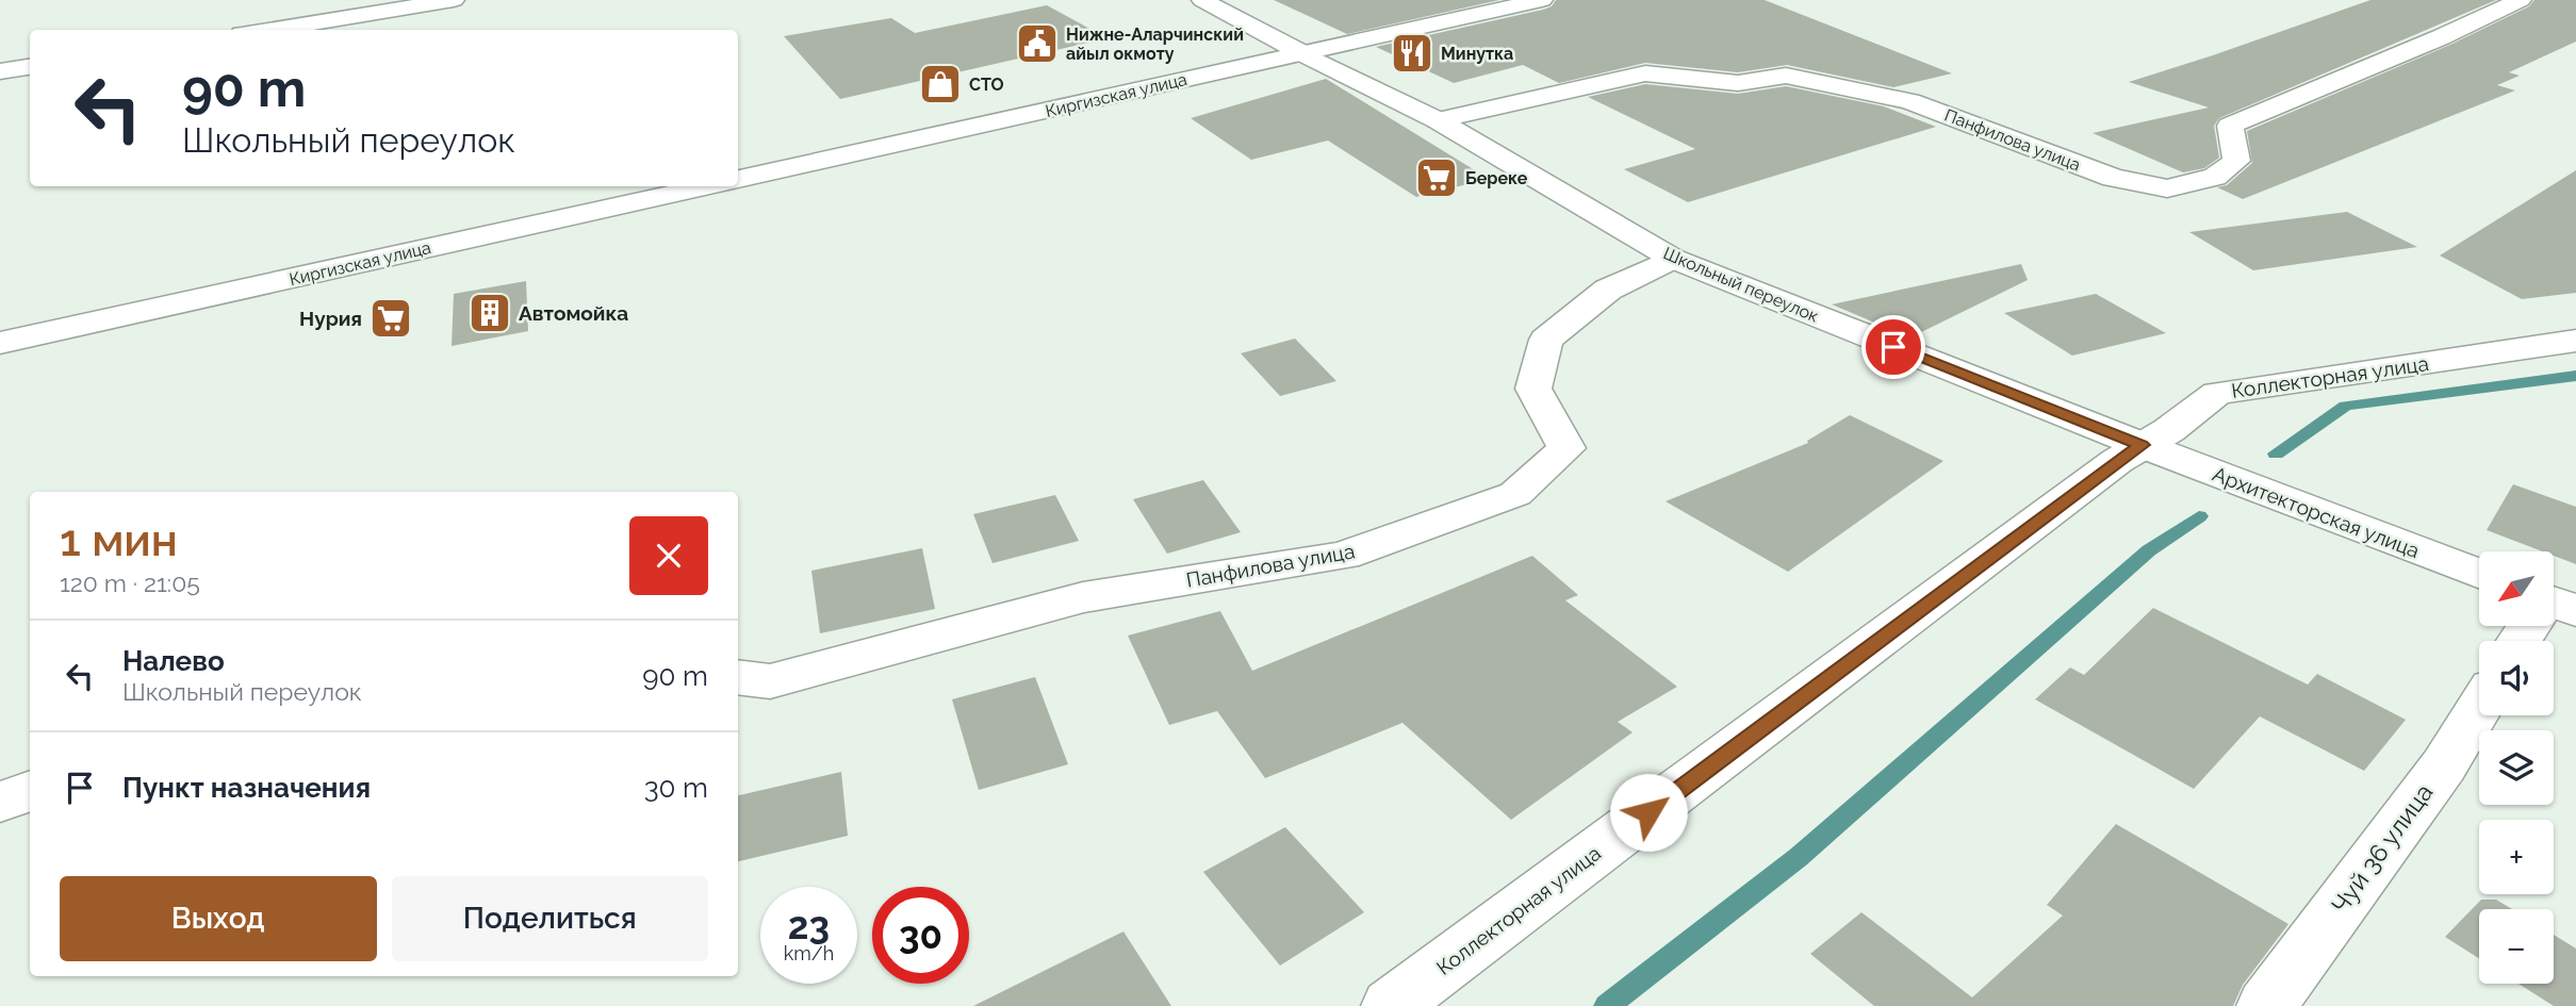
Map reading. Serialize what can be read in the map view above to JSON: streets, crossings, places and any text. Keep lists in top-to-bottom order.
{
  "streets": {
    "street": [
      "Киргизская улица",
      "Панфилова улица",
      "Школьный переулок",
      "Коллекторная улица",
      "Архитекторская улица",
      "Чуй 36 улица"
    ]
  },
  "crossings": [
    ["Киргизская улица", "Школьный переулок"],
    ["Панфилова улица", "Школьный переулок"],
    ["Школьный переулок", "Коллекторная улица"],
    ["Школьный переулок", "Архитекторская улица"],
    ["Коллекторная улица", "Архитекторская улица"]
  ],
  "places": {
    "public building": ["Нижне-Аларчинский айыл окмоту"],
    "restaurant": ["Минутка"],
    "shop": ["СТО"],
    "supermarket": ["Береке", "Нурия"],
    "building": ["Автомойка"]
  },
  "north": "bottom left",
  "page": {
    "turn": ["90 m", "Школьный переулок"],
    "heading": ["1 мин", "120 m · 21:05"],
    "map_buttons": ["+", "−"],
    "list": [
      {
        "name": "Налево",
        "note": "Школьный переулок",
        "value": "90 m"
      },
      {
        "name": "Пункт назначения",
        "value": "30 m"
      }
    ],
    "buttons": ["Выход", "Поделиться"],
    "speed": "23 km/h",
    "limit": "30"
  }
}
